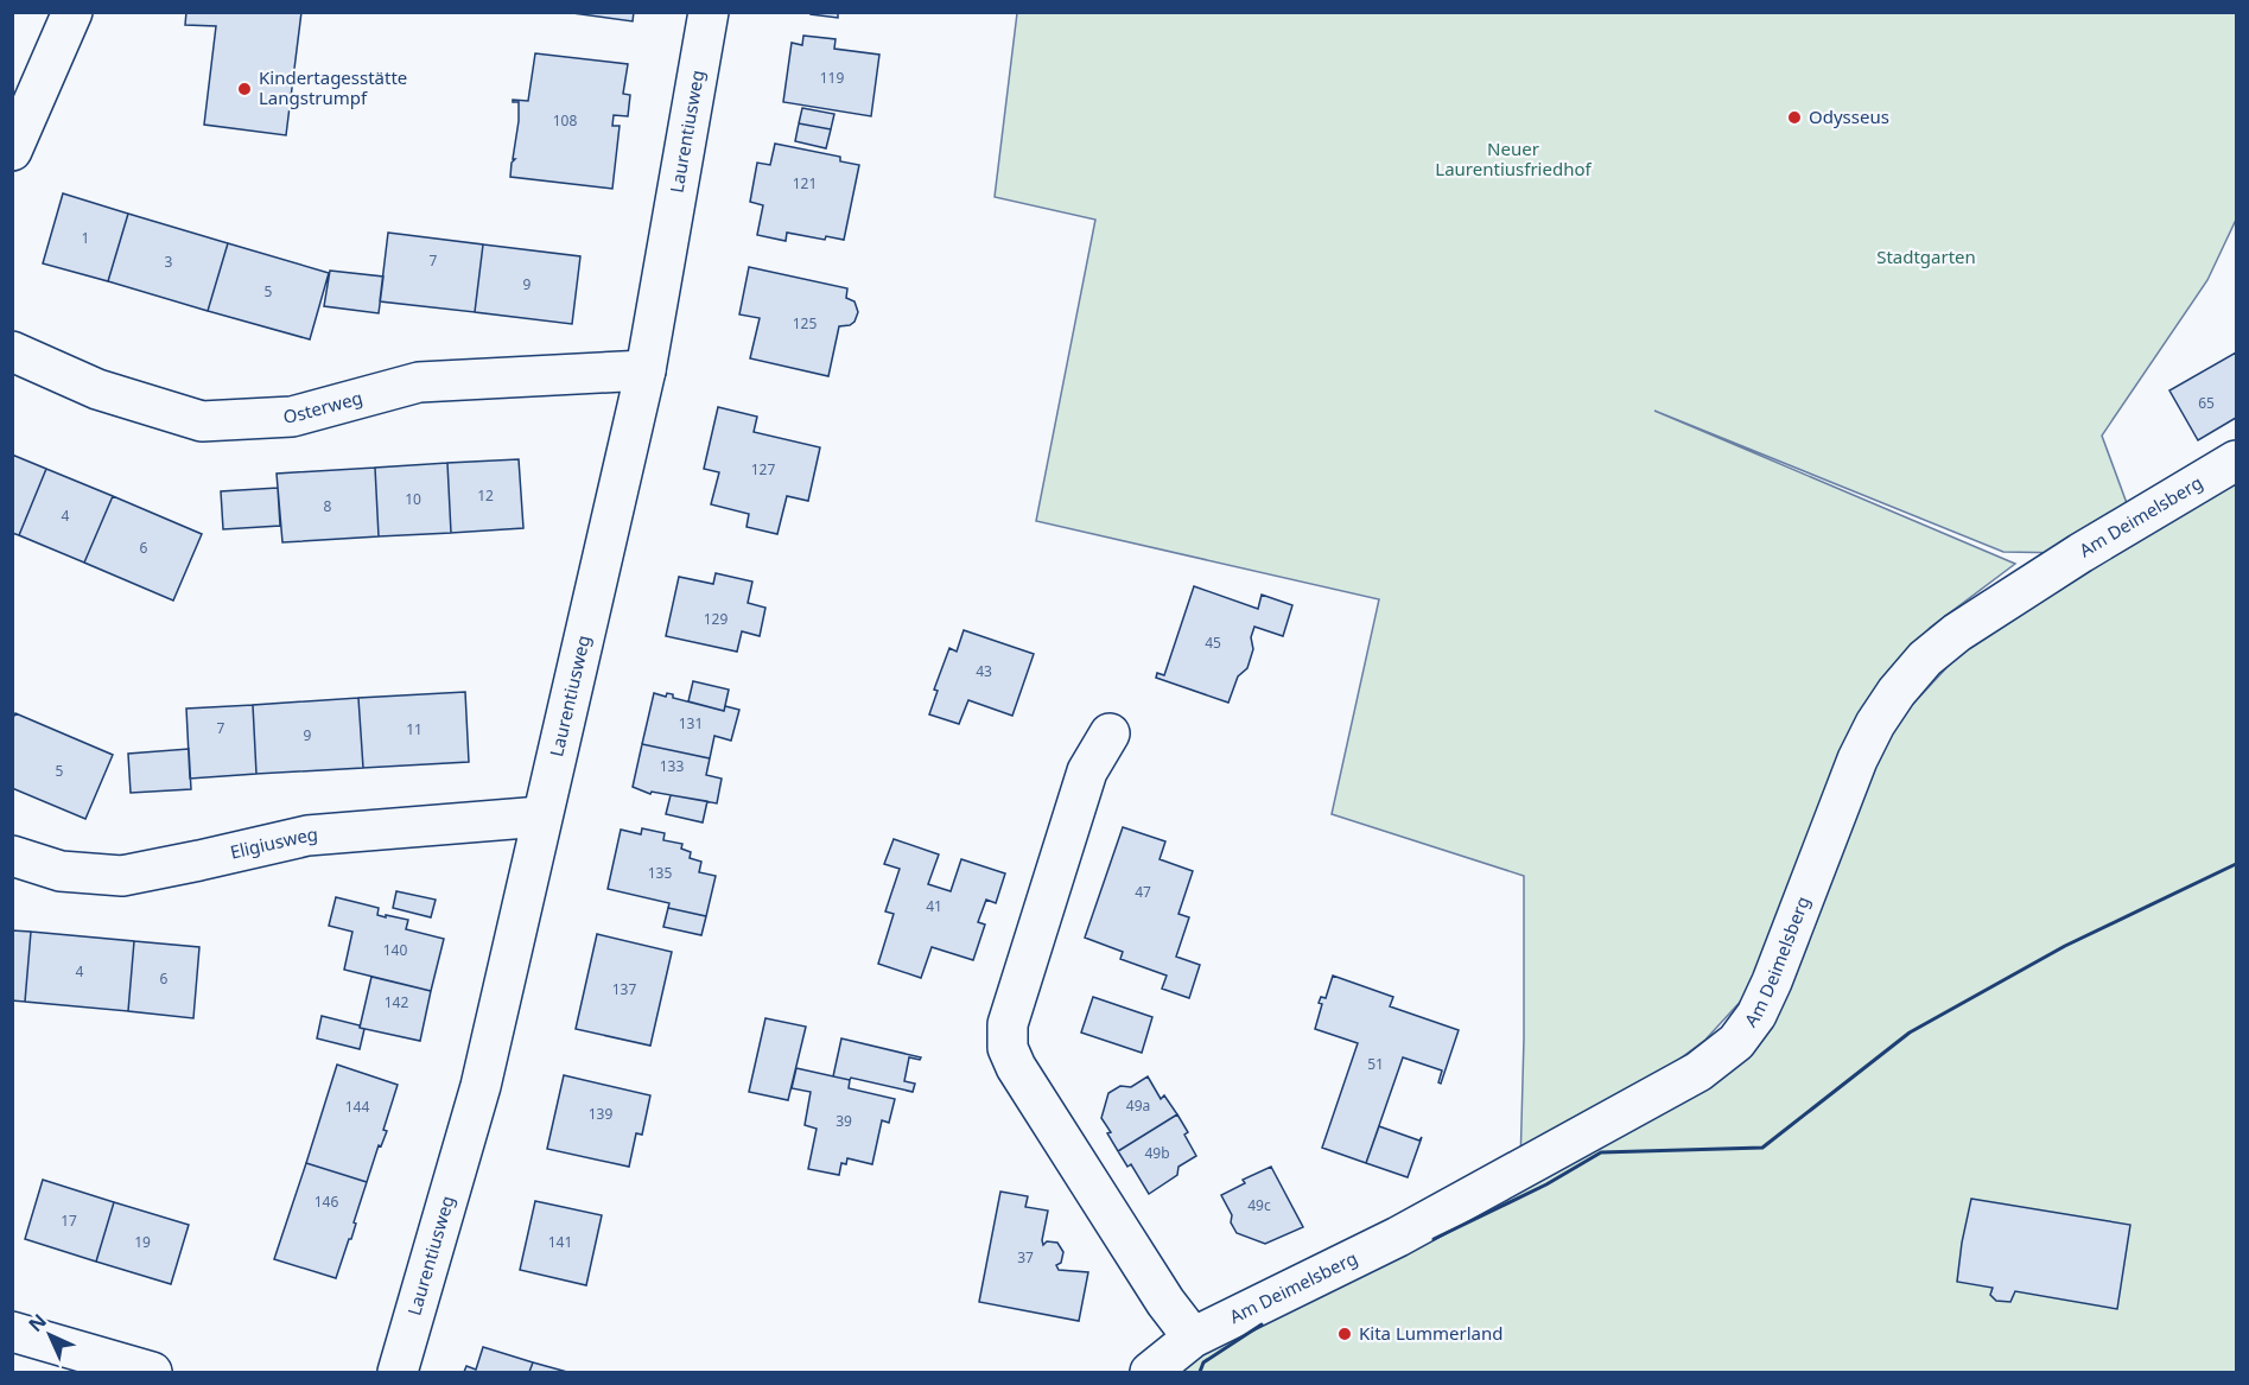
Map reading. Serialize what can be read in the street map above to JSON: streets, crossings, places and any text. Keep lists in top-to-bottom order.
{
  "streets": {
    "street": [
      "Laurentiusweg",
      "Osterweg",
      "Am Deimelsberg",
      "Eligiusweg"
    ]
  },
  "crossings": [
    ["Laurentiusweg", "Osterweg"],
    ["Laurentiusweg", "Eligiusweg"]
  ],
  "parks": ["Neuer Laurentiusfriedhof", "Stadtgarten"],
  "places": ["Kindertagesstätte Langstrumpf", "Odysseus", "Kita Lummerland"],
  "house_numbers": [
    "119",
    "108",
    "121",
    "1",
    "7",
    "3",
    "9",
    "5",
    "125",
    "65",
    "127",
    "12",
    "10",
    "8",
    "4",
    "6",
    "129",
    "45",
    "43",
    "131",
    "7",
    "11",
    "9",
    "133",
    "5",
    "135",
    "47",
    "41",
    "140",
    "4",
    "6",
    "137",
    "142",
    "51",
    "49a",
    "144",
    "139",
    "39",
    "49b",
    "146",
    "49c",
    "17",
    "19",
    "141",
    "37"
  ],
  "north": "top left"
}
